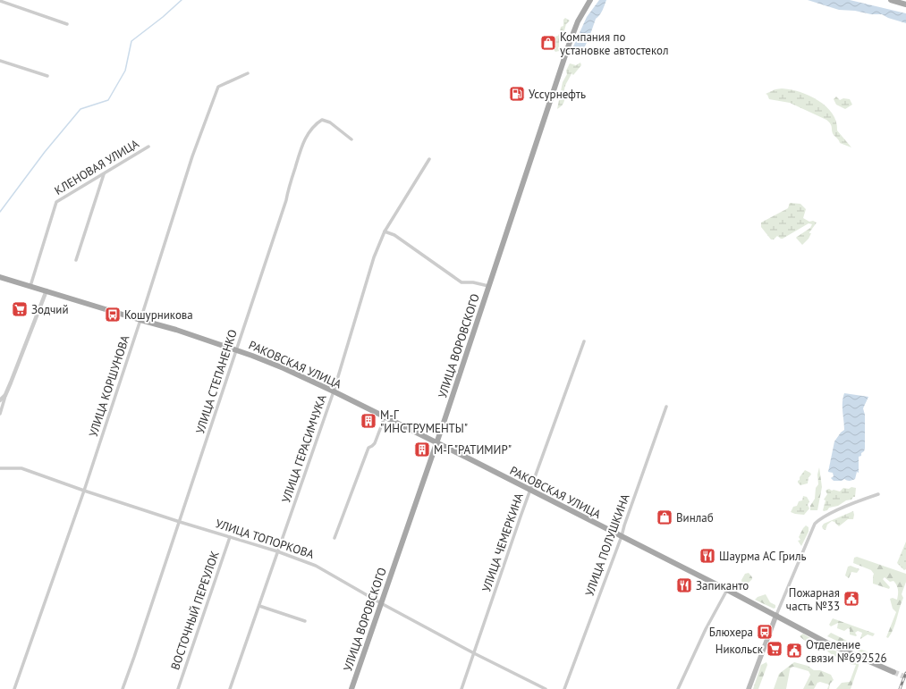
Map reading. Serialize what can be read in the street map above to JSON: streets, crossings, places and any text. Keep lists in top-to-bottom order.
{
  "streets": {
    "main road": ["УЛИЦА ВОРОВСКОГО", "РАКОВСКАЯ УЛИЦА"],
    "street": [
      "КЛЕНОВАЯ УЛИЦА",
      "УЛИЦА СТЕПАНЕНКО",
      "УЛИЦА КОРШУНОВА",
      "УЛИЦА ГЕРАСИМЧУКА",
      "УЛИЦА ТОПОРКОВА",
      "УЛИЦА ЧЕМЕРКИНА",
      "УЛИЦА ПОЛУШКИНА",
      "ВОСТОЧНЫЙ ПЕРЕУЛОК"
    ]
  },
  "crossings": [
    ["КЛЕНОВАЯ УЛИЦА", "РАКОВСКАЯ УЛИЦА"],
    ["УЛИЦА ВОРОВСКОГО", "РАКОВСКАЯ УЛИЦА"],
    ["УЛИЦА ВОРОВСКОГО", "УЛИЦА ТОПОРКОВА"],
    ["РАКОВСКАЯ УЛИЦА", "УЛИЦА СТЕПАНЕНКО"],
    ["РАКОВСКАЯ УЛИЦА", "УЛИЦА КОРШУНОВА"],
    ["РАКОВСКАЯ УЛИЦА", "УЛИЦА ГЕРАСИМЧУКА"],
    ["РАКОВСКАЯ УЛИЦА", "УЛИЦА ЧЕМЕРКИНА"],
    ["РАКОВСКАЯ УЛИЦА", "УЛИЦА ПОЛУШКИНА"],
    ["УЛИЦА СТЕПАНЕНКО", "УЛИЦА ТОПОРКОВА"],
    ["УЛИЦА КОРШУНОВА", "УЛИЦА ТОПОРКОВА"],
    ["УЛИЦА ГЕРАСИМЧУКА", "УЛИЦА ТОПОРКОВА"],
    ["УЛИЦА ТОПОРКОВА", "УЛИЦА ЧЕМЕРКИНА"],
    ["УЛИЦА ТОПОРКОВА", "ВОСТОЧНЫЙ ПЕРЕУЛОК"]
  ],
  "places": {
    "shop": ["Компания по установке автостекол", "Винлаб"],
    "fuel station": ["Уссурнефть"],
    "supermarket": ["Зодчий", "Никольск"],
    "bus stop": ["Кошурникова", "Блюхера"],
    "building": ["М-Г \"ИНСТРУМЕНТЫ\"", "М-Г \"РАТИМИР\""],
    "restaurant": ["Шаурма АС Гриль", "Запиканто"],
    "public building": ["Пожарная часть №33", "Отделение связи №692526"]
  }
}
